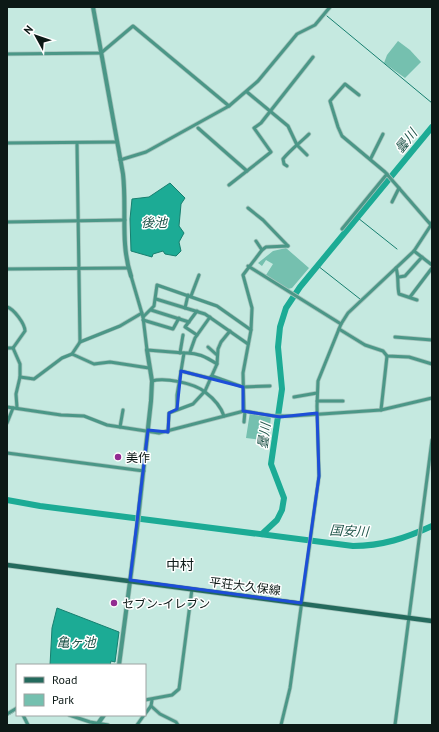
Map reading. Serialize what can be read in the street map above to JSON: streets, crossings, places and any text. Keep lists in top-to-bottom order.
{
  "streets": {
    "main road": ["平荘大久保線"]
  },
  "districts": ["中村"],
  "water": [
    "曇川",
    "後池",
    "国安川",
    "亀ヶ池"
  ],
  "places": ["美作", "セブン-イレブン"],
  "legend": ["Road", "Park"],
  "north": "top left"
}
